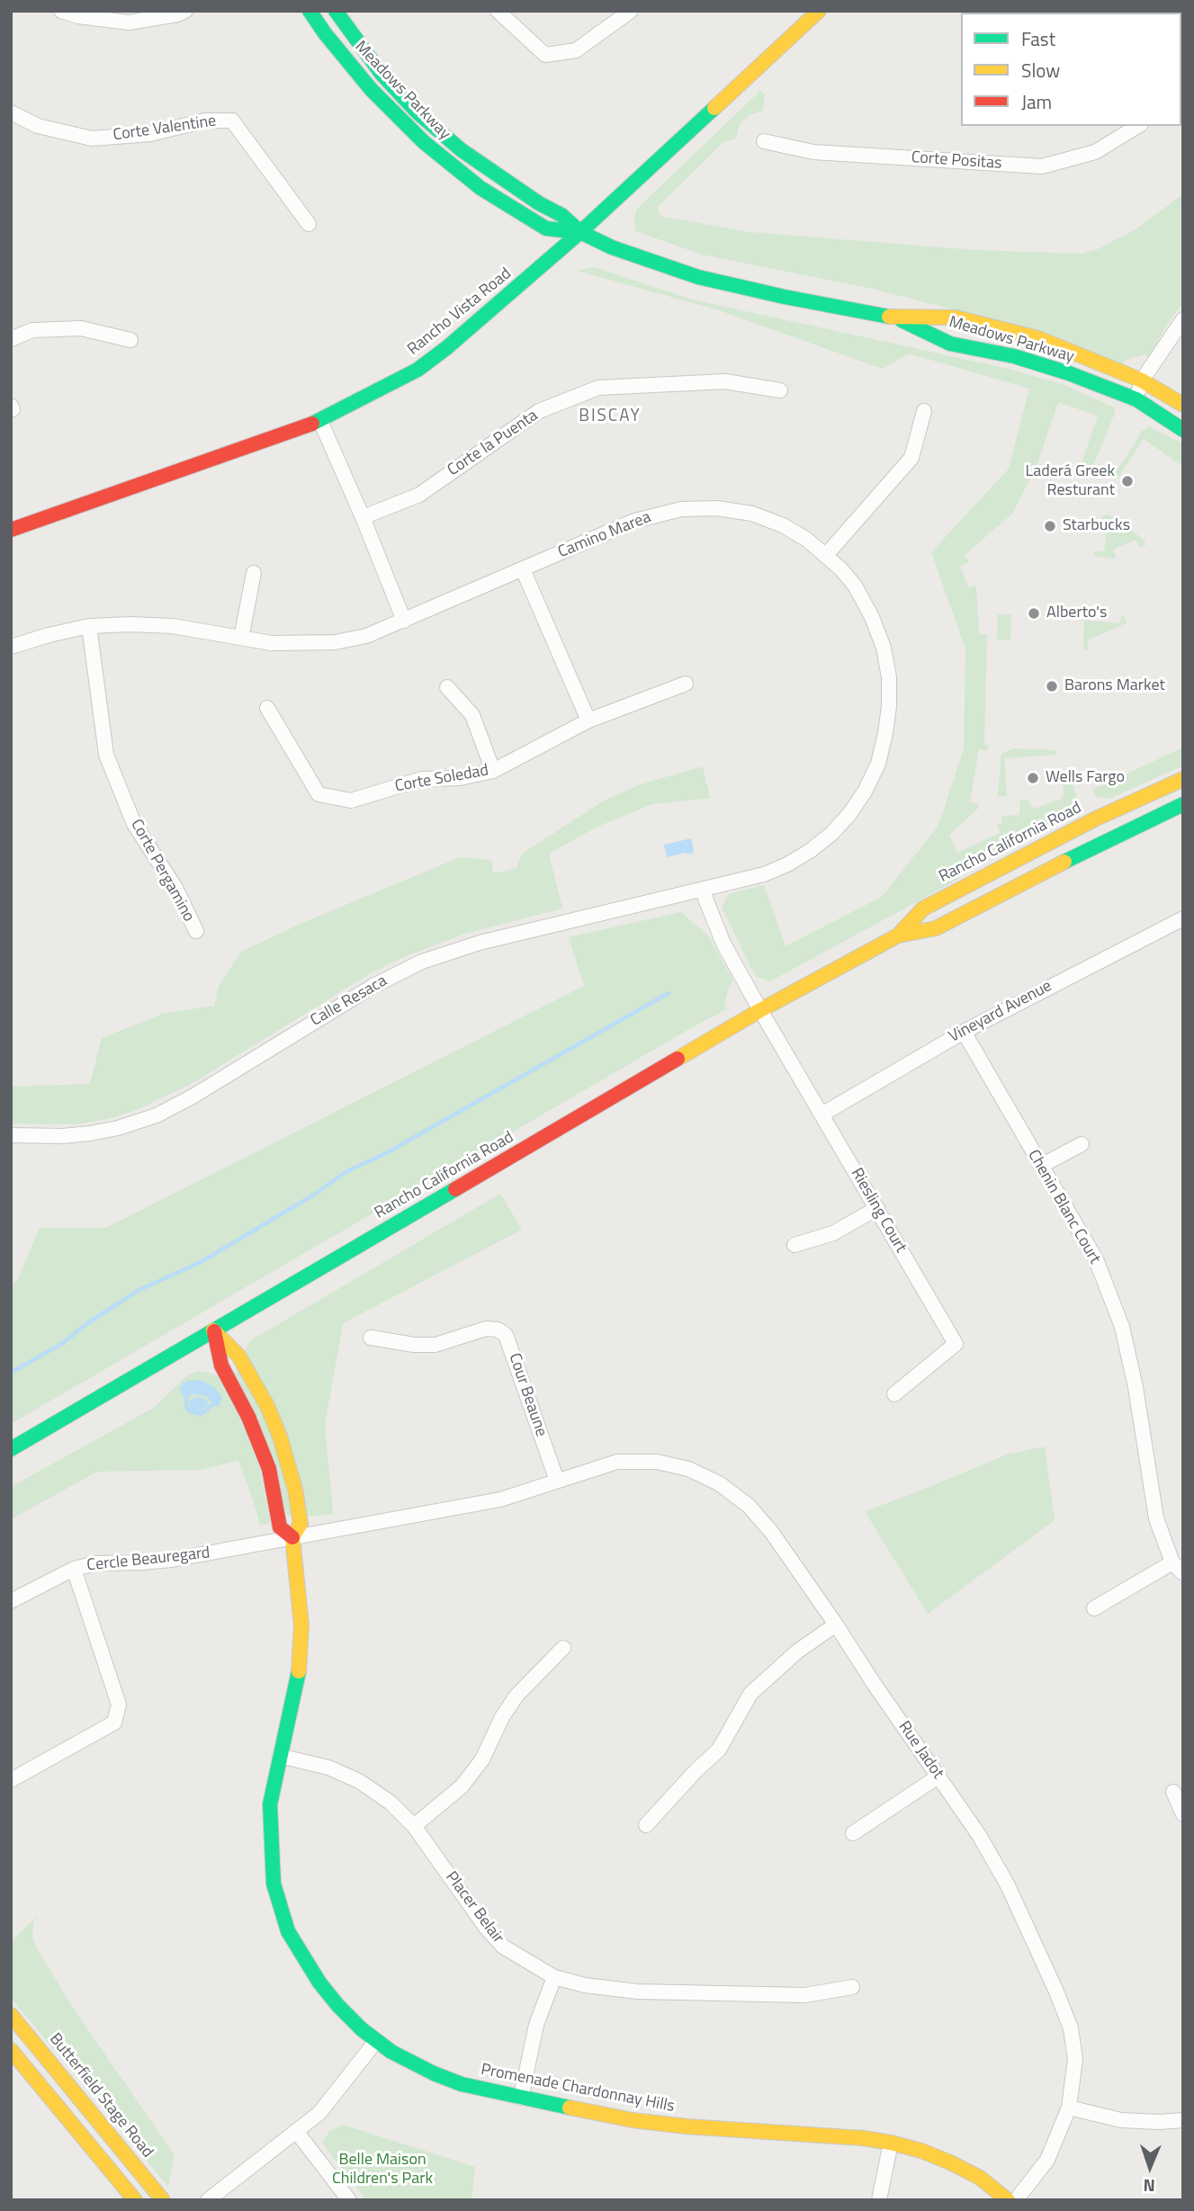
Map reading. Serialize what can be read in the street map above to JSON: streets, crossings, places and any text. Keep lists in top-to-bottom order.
{
  "streets": {
    "main road": [
      "Meadows Parkway",
      "Rancho Vista Road",
      "Rancho California Road",
      "Promenade Chardonnay Hills",
      "Butterfield Stage Road"
    ],
    "street": [
      "Corte Valentine",
      "Corte Positas",
      "Corte la Puenta",
      "Camino Marea",
      "Corte Soledad",
      "Corte Pergamino",
      "Calle Resaca",
      "Vineyard Avenue",
      "Chenin Blanc Court",
      "Riesling Court",
      "Cour Beaune",
      "Cercle Beauregard",
      "Rue Jadot",
      "Placer Belair"
    ]
  },
  "crossings": [
    ["Meadows Parkway", "Rancho Vista Road"],
    ["Camino Marea", "Corte Pergamino"],
    ["Camino Marea", "Calle Resaca"],
    ["Camino Marea", "Riesling Court"],
    ["Rancho California Road", "Riesling Court"],
    ["Rancho California Road", "Promenade Chardonnay Hills"],
    ["Calle Resaca", "Riesling Court"],
    ["Vineyard Avenue", "Chenin Blanc Court"],
    ["Vineyard Avenue", "Riesling Court"],
    ["Cour Beaune", "Cercle Beauregard"],
    ["Cour Beaune", "Rue Jadot"],
    ["Cercle Beauregard", "Rue Jadot"],
    ["Cercle Beauregard", "Promenade Chardonnay Hills"],
    ["Placer Belair", "Promenade Chardonnay Hills"]
  ],
  "districts": ["BISCAY"],
  "parks": ["Belle Maison Children's Park"],
  "places": [
    "Laderá Greek Resturant",
    "Starbucks",
    "Alberto's",
    "Barons Market",
    "Wells Fargo"
  ],
  "legend": ["Fast", "Slow", "Jam"],
  "north": "bottom"
}
